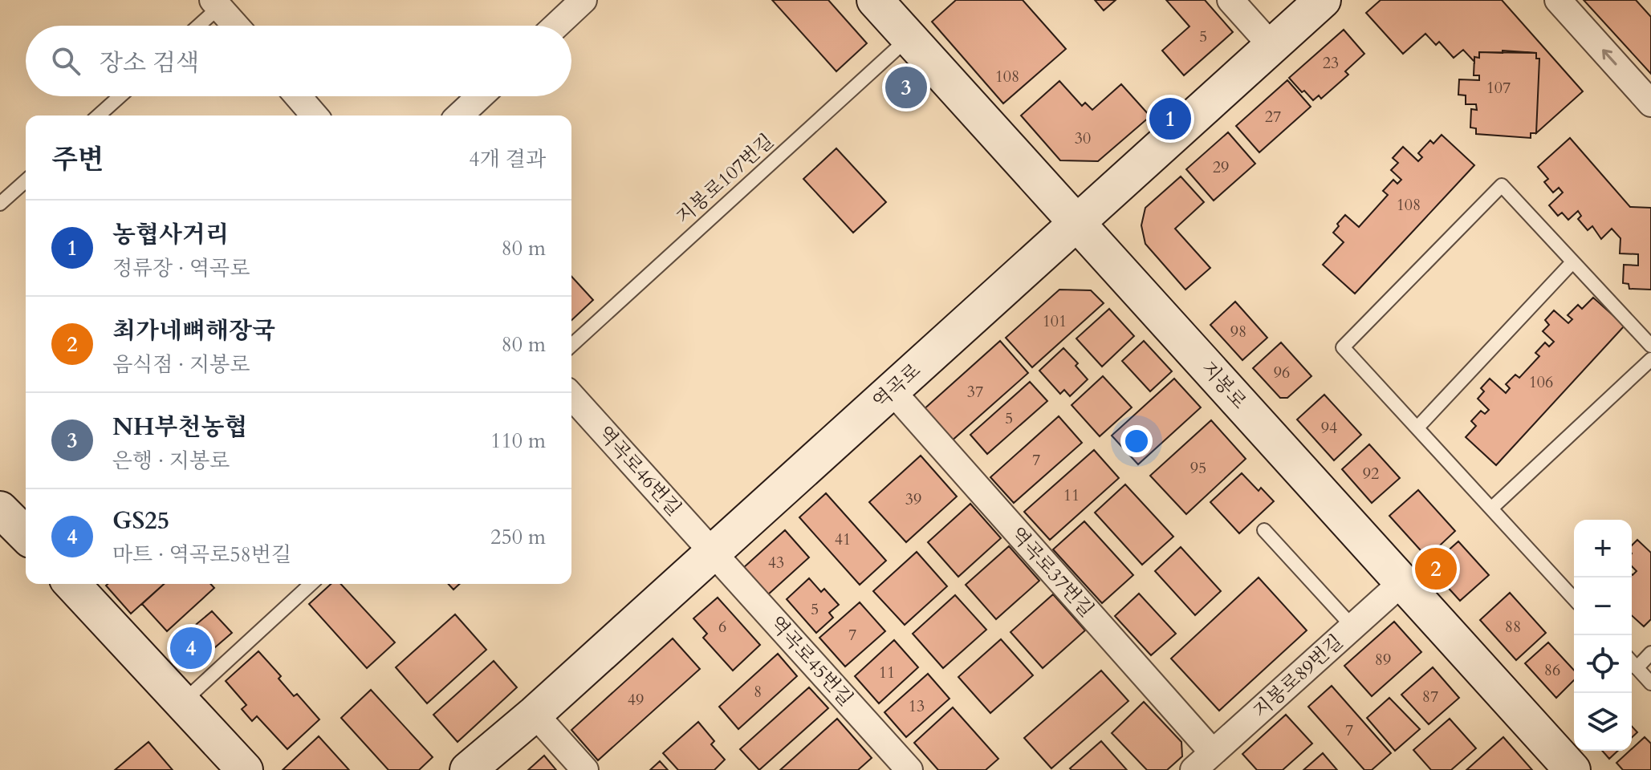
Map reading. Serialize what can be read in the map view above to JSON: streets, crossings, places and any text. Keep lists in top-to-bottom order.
{
  "streets": {
    "street": [
      "지봉로",
      "역곡로",
      "역곡로46번길",
      "역곡로37번길",
      "역곡로45번길",
      "지봉로89번길"
    ],
    "lane": ["지봉로107번길"]
  },
  "crossings": [
    ["지봉로107번길", "지봉로"],
    ["지봉로", "역곡로"],
    ["지봉로", "지봉로89번길"],
    ["역곡로", "역곡로46번길"],
    ["역곡로", "역곡로37번길"],
    ["역곡로", "역곡로45번길"],
    ["역곡로46번길", "역곡로45번길"],
    ["역곡로37번길", "지봉로89번길"]
  ],
  "house_numbers": [
    "5",
    "23",
    "108",
    "107",
    "27",
    "30",
    "29",
    "108",
    "101",
    "98",
    "96",
    "106",
    "37",
    "5",
    "94",
    "7",
    "95",
    "92",
    "11",
    "39",
    "41",
    "43",
    "5",
    "6",
    "88",
    "7",
    "89",
    "86",
    "11",
    "8",
    "87",
    "49",
    "13",
    "7"
  ],
  "page": {
    "search": "장소 검색",
    "pins": [
      "3",
      "1",
      "2",
      "4"
    ],
    "heading": ["주변", "4개 결과"],
    "list": [
      {
        "mark": "1",
        "name": "농협사거리",
        "note": "정류장 · 역곡로",
        "value": "80 m"
      },
      {
        "mark": "2",
        "name": "최가네뼈해장국",
        "note": "음식점 · 지봉로",
        "value": "80 m"
      },
      {
        "mark": "3",
        "name": "NH부천농협",
        "note": "은행 · 지봉로",
        "value": "110 m"
      },
      {
        "mark": "4",
        "name": "GS25",
        "note": "마트 · 역곡로58번길",
        "value": "250 m"
      }
    ],
    "map_buttons": ["+", "−"]
  }
}
